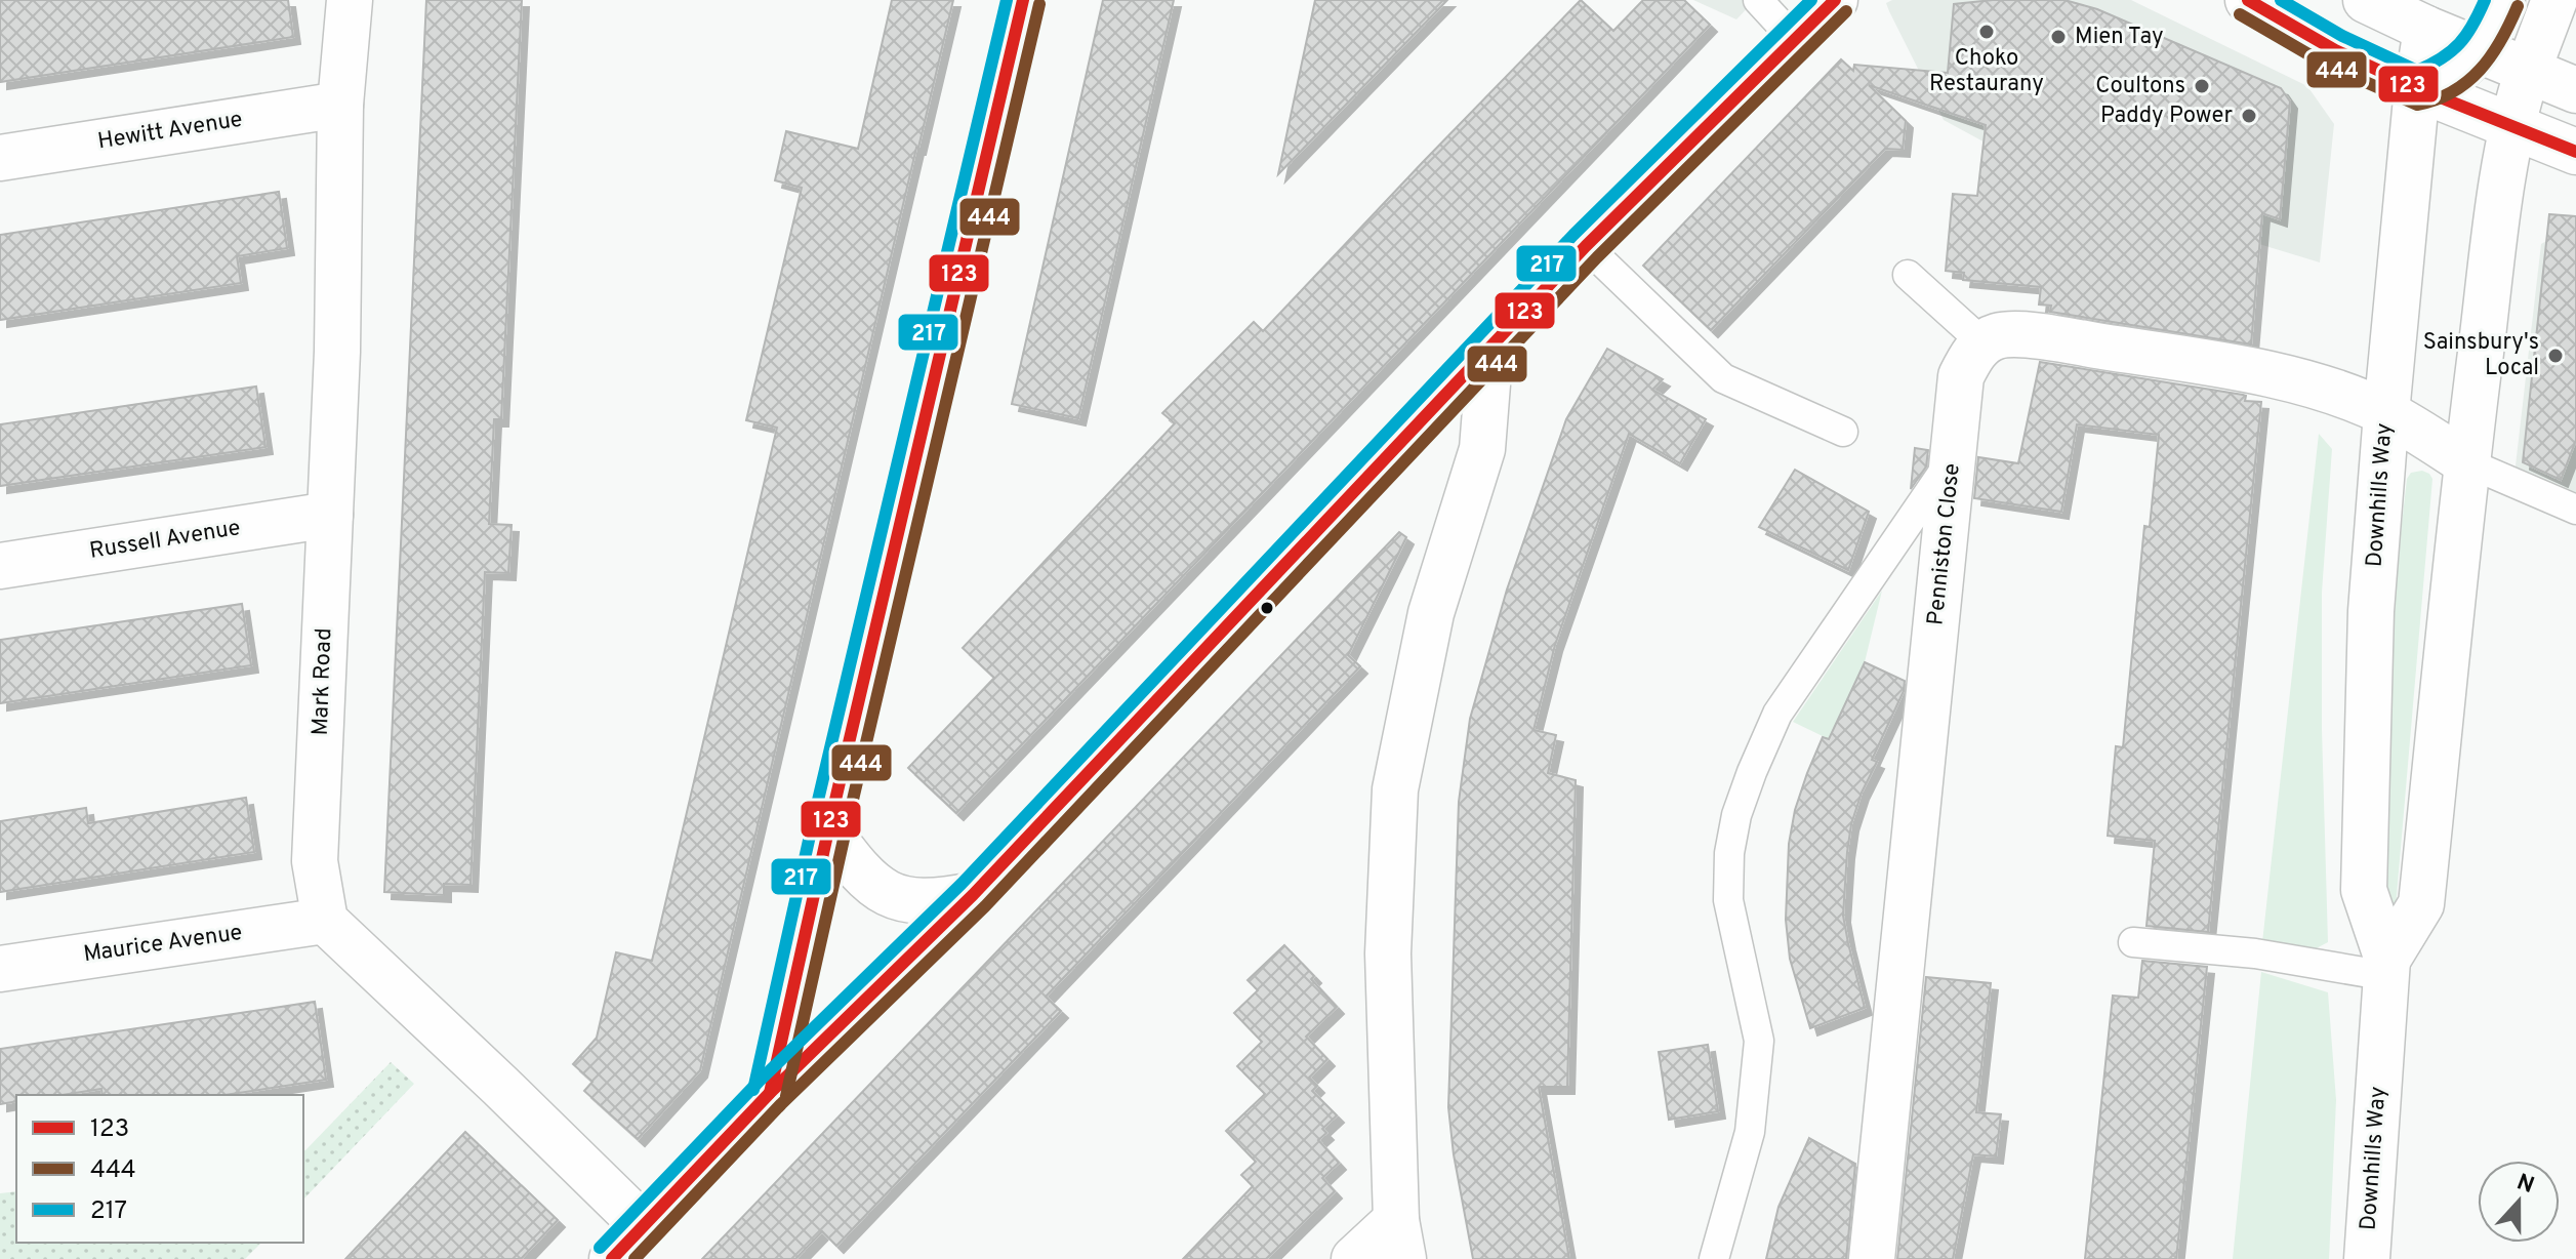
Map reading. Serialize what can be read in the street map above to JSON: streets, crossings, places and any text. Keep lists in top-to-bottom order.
{
  "streets": {
    "main road": [
      "Hewitt Avenue",
      "Downhills Way",
      "Russell Avenue",
      "Penniston Close",
      "Mark Road",
      "Maurice Avenue"
    ]
  },
  "crossings": [
    ["Hewitt Avenue", "Mark Road"],
    ["Russell Avenue", "Mark Road"],
    ["Mark Road", "Maurice Avenue"]
  ],
  "places": [
    "Choko Restaurany",
    "Mien Tay",
    "Coultons",
    "Paddy Power",
    "Sainsbury's Local"
  ],
  "lines": ["transit line 123", "transit line 217", "transit line 444"],
  "legend": ["123", "444", "217"],
  "north": "top"
}
